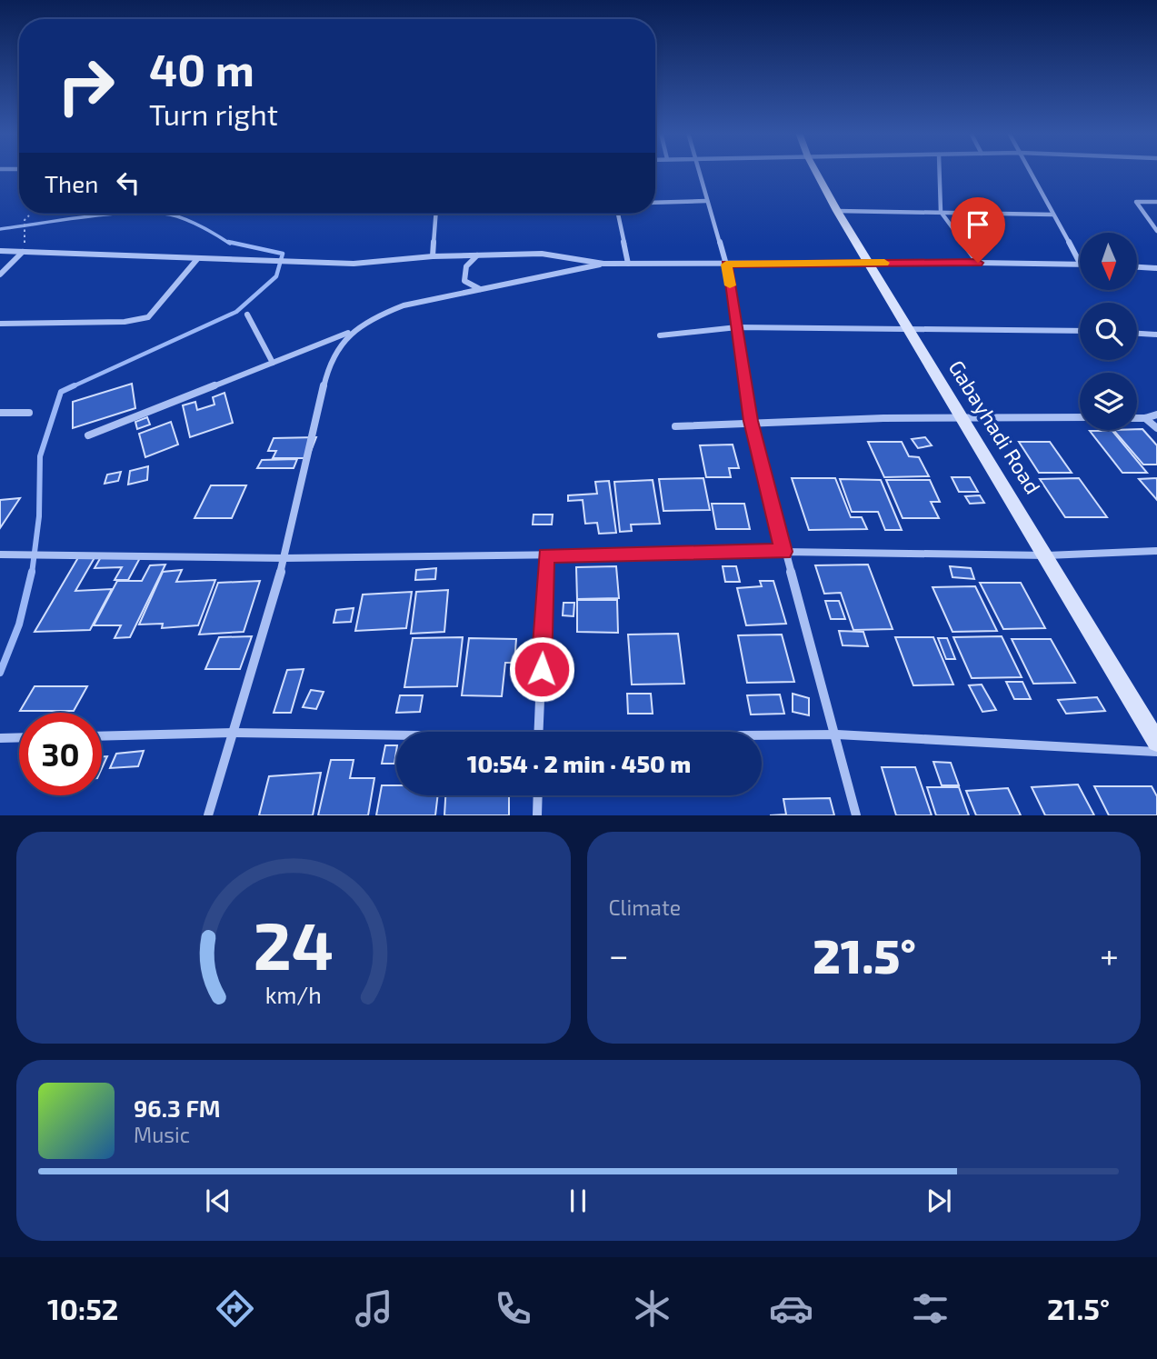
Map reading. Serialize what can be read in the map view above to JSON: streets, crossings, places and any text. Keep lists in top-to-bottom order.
{
  "streets": {
    "street": ["Gabayhadi Road"]
  },
  "north": "bottom",
  "page": {
    "turn": ["40 m", "Turn right"],
    "then": "Then",
    "limit": "30",
    "trip": "10:54 · 2 min · 450 m",
    "tile": "Climate",
    "heat": ["−", "21.5°", "+"],
    "song": ["96.3 FM", "Music"],
    "tabs": ["10:52", "21.5°"],
    "gauge": ["24", "km/h"]
  }
}
